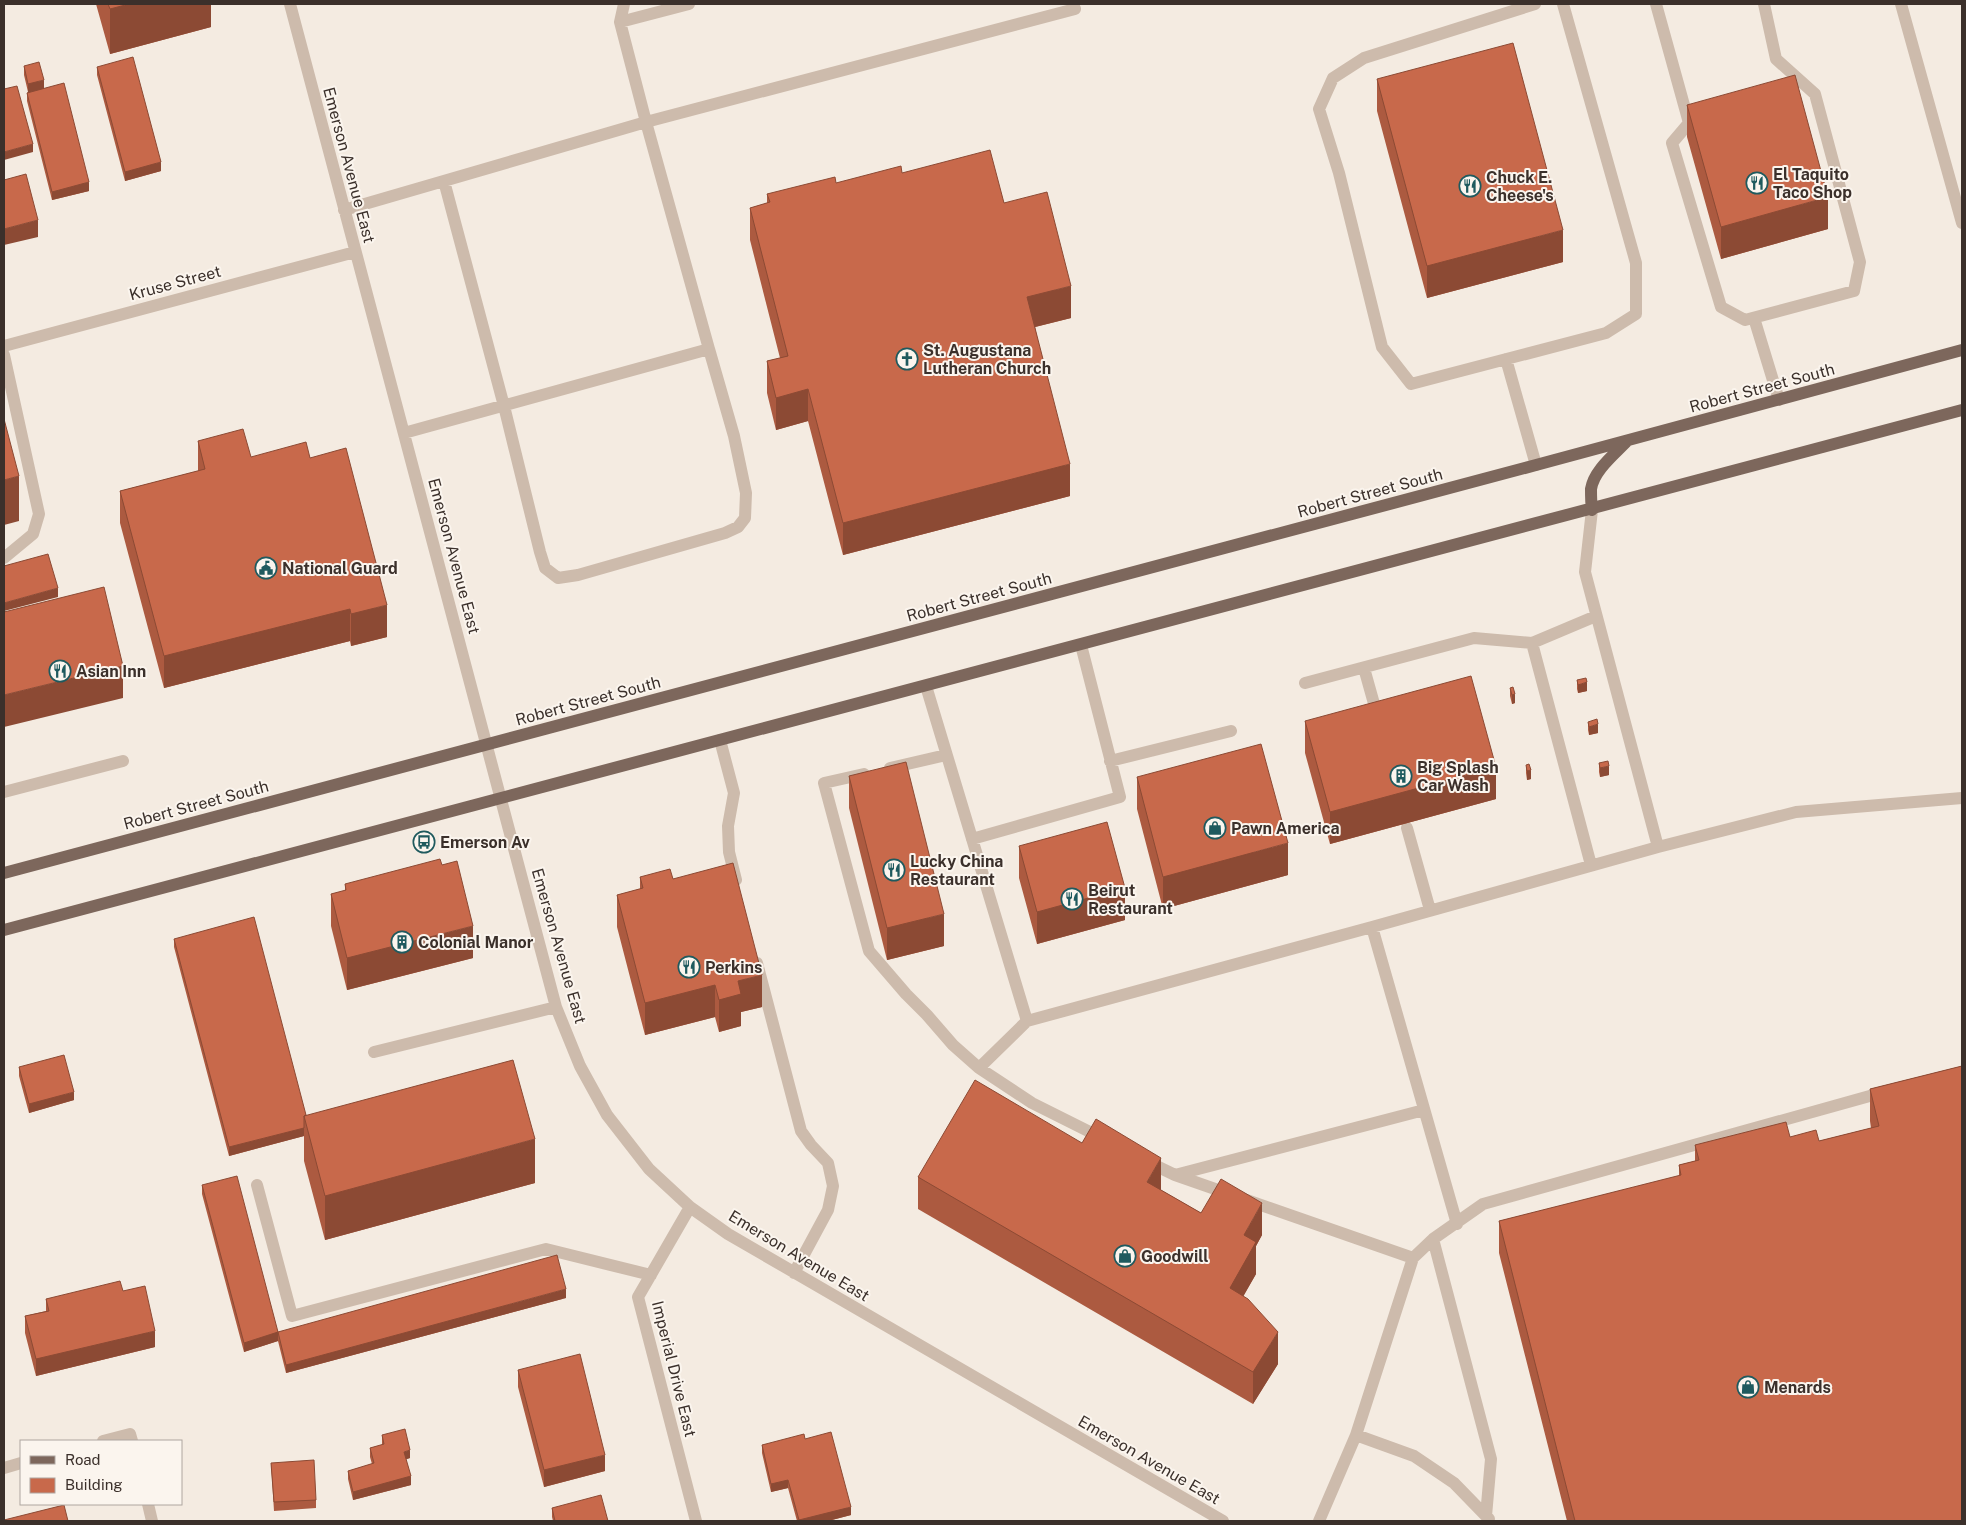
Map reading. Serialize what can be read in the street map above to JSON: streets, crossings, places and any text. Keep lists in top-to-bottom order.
{
  "streets": {
    "main road": ["Robert Street South"],
    "street": ["Emerson Avenue East", "Kruse Street", "Imperial Drive East"]
  },
  "crossings": [
    ["Emerson Avenue East", "Kruse Street"],
    ["Emerson Avenue East", "Robert Street South"],
    ["Emerson Avenue East", "Imperial Drive East"]
  ],
  "places": {
    "restaurant": [
      "El Taquito Taco Shop",
      "Chuck E. Cheese's",
      "Asian Inn",
      "Lucky China Restaurant",
      "Beirut Restaurant",
      "Perkins"
    ],
    "church": ["St. Augustana Lutheran Church"],
    "public building": ["National Guard"],
    "building": ["Big Splash Car Wash", "Colonial Manor"],
    "shop": ["Pawn America", "Goodwill", "Menards"],
    "bus stop": ["Emerson Av"]
  },
  "legend": ["Road", "Building"]
}
